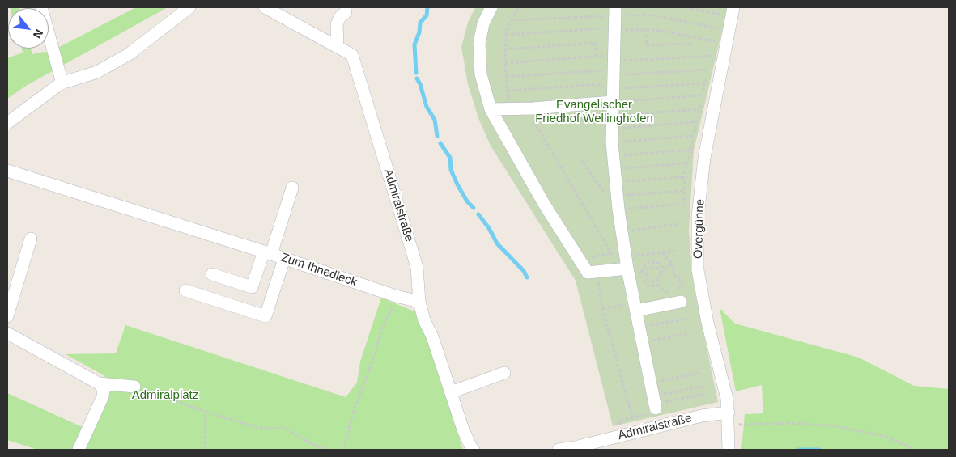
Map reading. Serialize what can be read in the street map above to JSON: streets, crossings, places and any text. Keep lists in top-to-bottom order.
{
  "streets": {
    "street": ["Admiralstraße", "Overgünne", "Zum Ihnedieck"]
  },
  "crossings": [
    ["Admiralstraße", "Overgünne"],
    ["Admiralstraße", "Zum Ihnedieck"]
  ],
  "parks": ["Evangelischer Friedhof Wellinghofen", "Admiralplatz"],
  "north": "bottom right"
}
